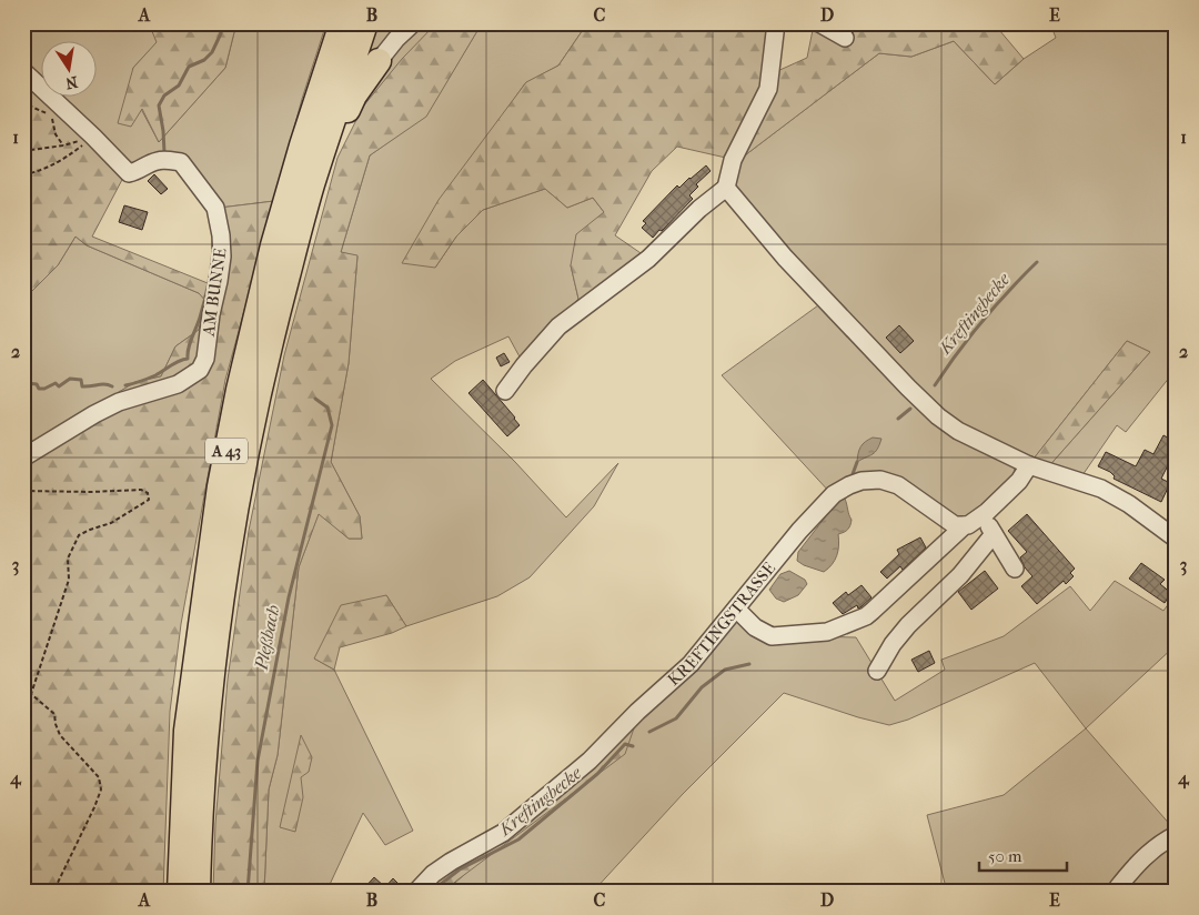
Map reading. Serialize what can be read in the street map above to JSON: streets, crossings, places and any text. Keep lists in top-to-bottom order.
{
  "streets": {
    "highway": ["A 43"],
    "street": ["AM BUNNE", "KREFTINGSTRASSE"]
  },
  "water": ["Kreftingbecke", "Pleßbach"],
  "scale_bar": "50 m",
  "north": "bottom",
  "grid": {
    "columns": [
      "A",
      "B",
      "C",
      "D",
      "E"
    ],
    "rows": [
      "1",
      "2",
      "3",
      "4"
    ]
  }
}
